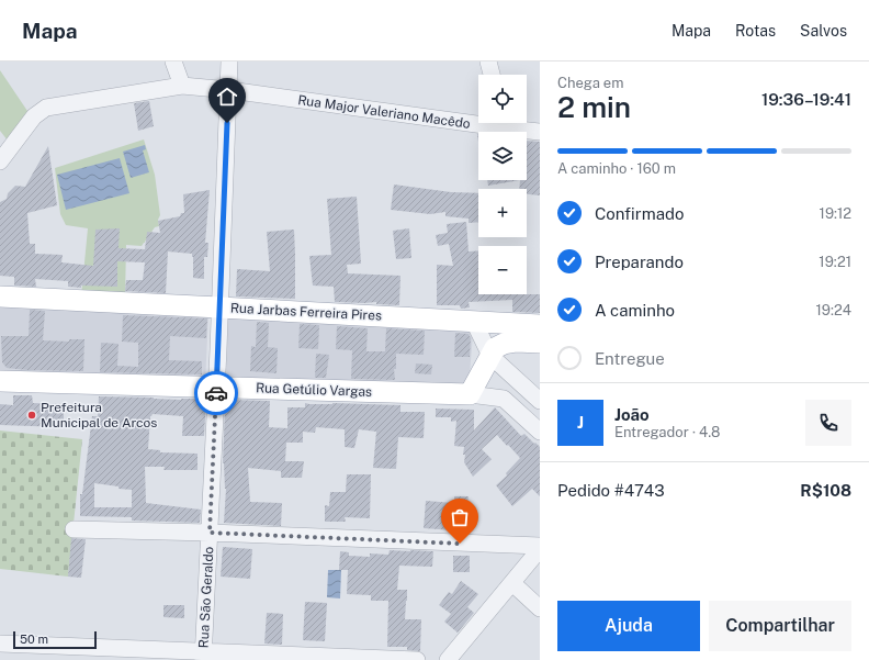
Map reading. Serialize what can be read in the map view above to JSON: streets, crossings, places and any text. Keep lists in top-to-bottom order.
{
  "streets": {
    "main road": ["Rua Jarbas Ferreira Pires", "Rua Getúlio Vargas"],
    "street": ["Rua Major Valeriano Macêdo", "Rua São Geraldo"]
  },
  "crossings": [
    ["Rua Major Valeriano Macêdo", "Rua São Geraldo"],
    ["Rua Jarbas Ferreira Pires", "Rua São Geraldo"],
    ["Rua Getúlio Vargas", "Rua São Geraldo"]
  ],
  "places": ["Prefeitura Municipal de Arcos"],
  "scale_bar": "50 m",
  "page": {
    "header": "Mapa",
    "nav": ["Mapa", "Rotas", "Salvos"],
    "heading": ["2 min", "Chega em", "19:36–19:41"],
    "panel": [
      "João",
      "Entregador · 4.8",
      "Pedido #4743",
      "R$108"
    ],
    "map_buttons": ["+", "−"],
    "bar": "A caminho · 160 m",
    "list": [
      ["Confirmado", "19:12"],
      ["Preparando", "19:21"],
      ["A caminho", "19:24"],
      "Entregue"
    ],
    "round": "J",
    "buttons": ["Ajuda", "Compartilhar"],
    "scale": "50 m"
  }
}
